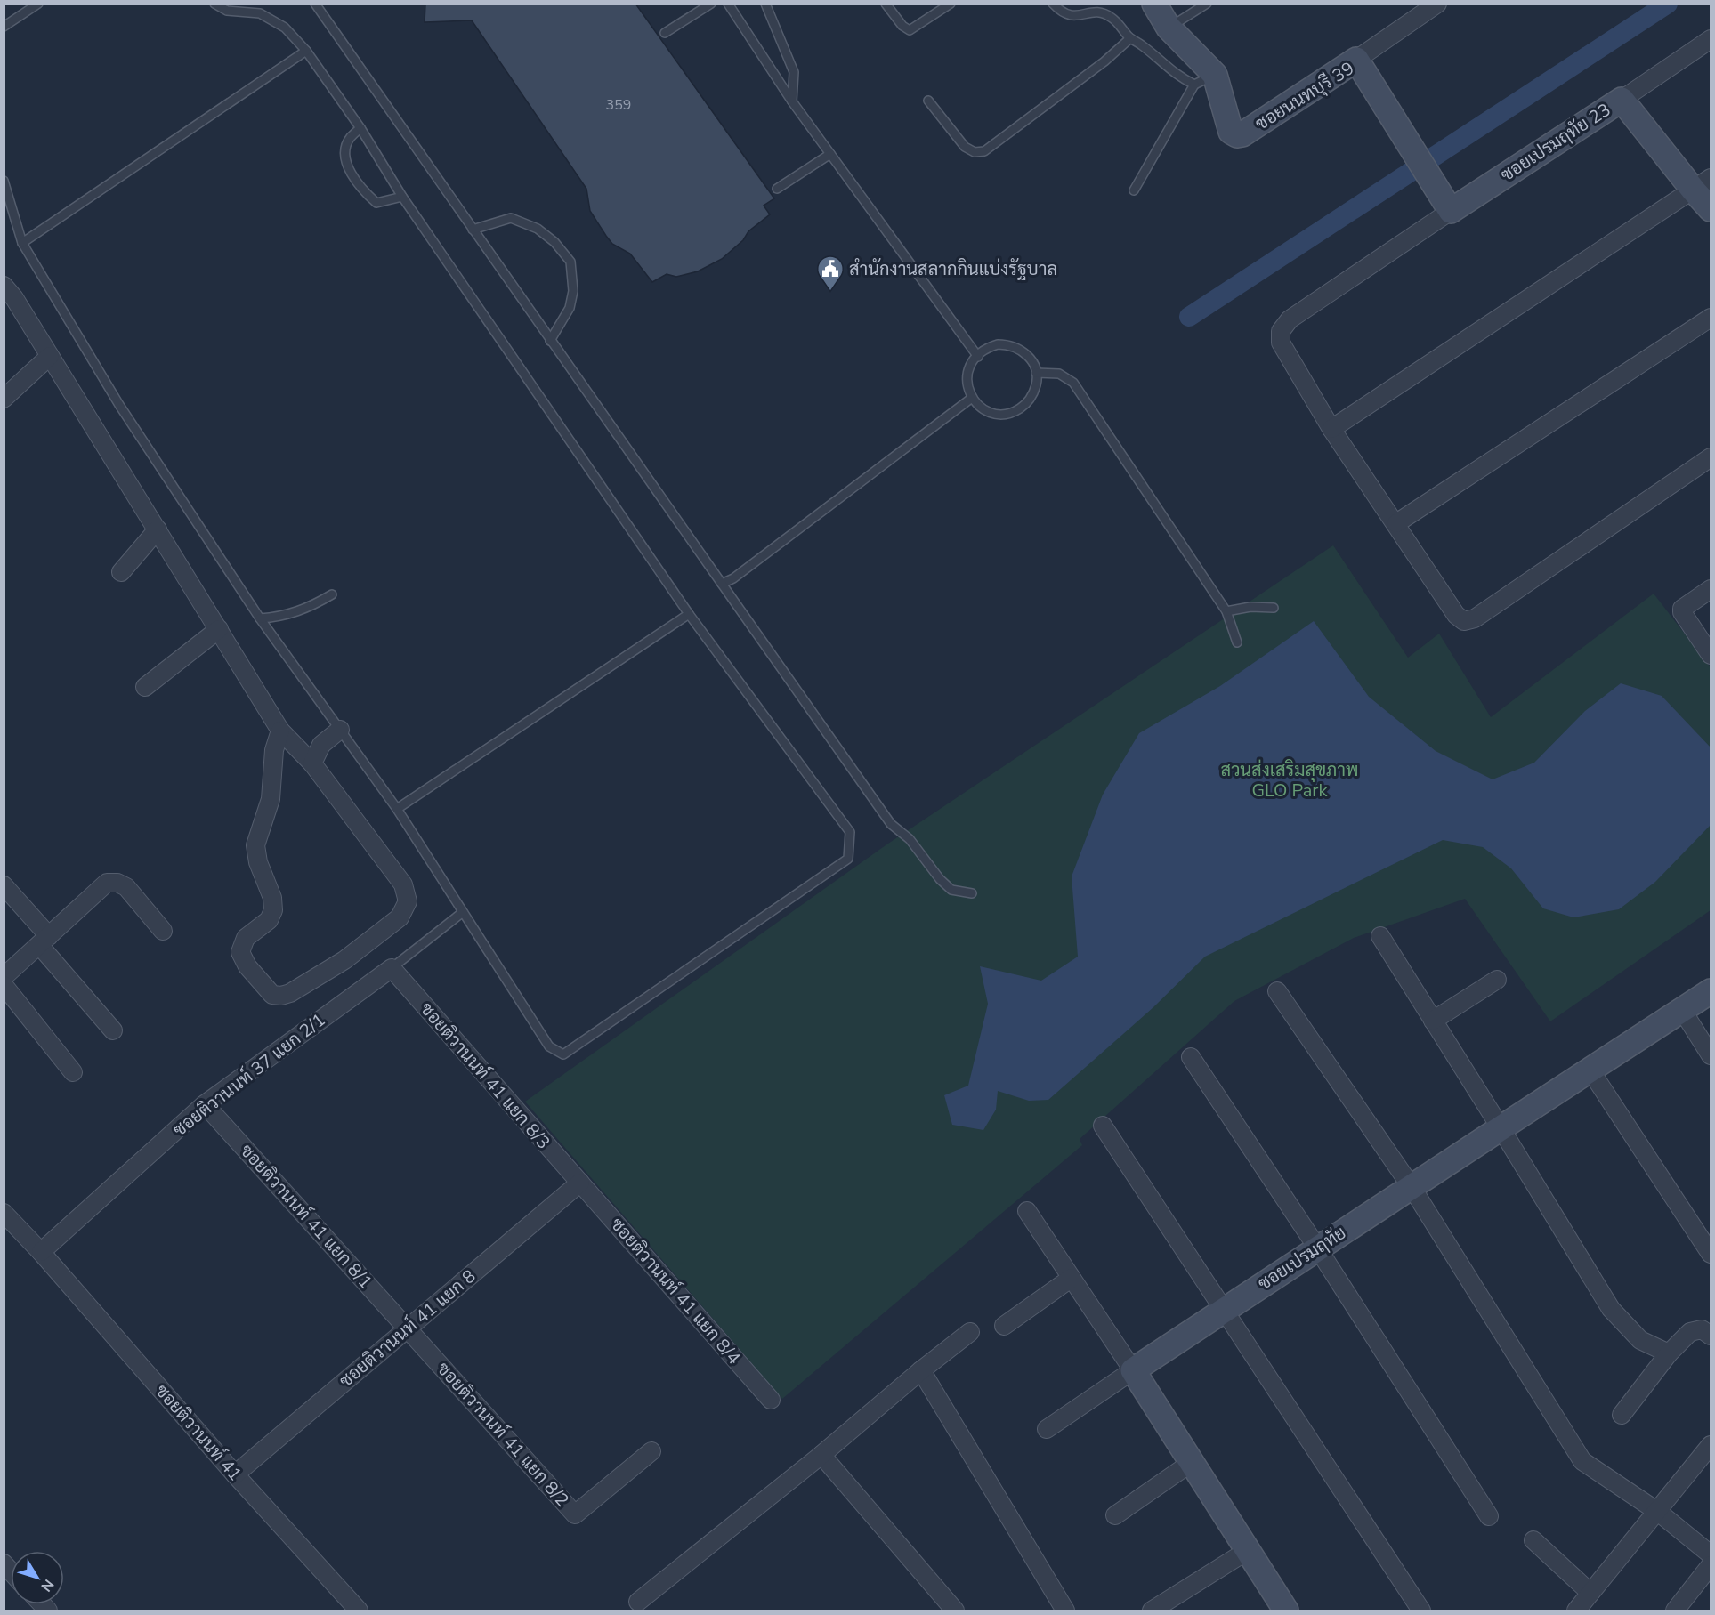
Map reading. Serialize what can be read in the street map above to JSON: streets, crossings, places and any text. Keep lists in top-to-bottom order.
{
  "streets": {
    "street": [
      "ซอยนนทบุรี 39",
      "ซอยเปรมฤทัย 23",
      "ซอยติวานนท์ 37 แยก 2/1",
      "ซอยติวานนท์ 41 แยก 8/3",
      "ซอยติวานนท์ 41 แยก 8/1",
      "ซอยเปรมฤทัย",
      "ซอยติวานนท์ 41 แยก 8/4",
      "ซอยติวานนท์ 41 แยก 8",
      "ซอยติวานนท์ 41",
      "ซอยติวานนท์ 41 แยก 8/2"
    ]
  },
  "crossings": [
    ["ซอยนนทบุรี 39", "ซอยเปรมฤทัย 23"],
    ["ซอยติวานนท์ 37 แยก 2/1", "ซอยติวานนท์ 41 แยก 8/3"],
    ["ซอยติวานนท์ 37 แยก 2/1", "ซอยติวานนท์ 41 แยก 8/1"],
    ["ซอยติวานนท์ 37 แยก 2/1", "ซอยติวานนท์ 41"],
    ["ซอยติวานนท์ 41 แยก 8/3", "ซอยติวานนท์ 41 แยก 8/4"],
    ["ซอยติวานนท์ 41 แยก 8/3", "ซอยติวานนท์ 41 แยก 8"],
    ["ซอยติวานนท์ 41 แยก 8/1", "ซอยติวานนท์ 41 แยก 8"],
    ["ซอยติวานนท์ 41 แยก 8/1", "ซอยติวานนท์ 41 แยก 8/2"],
    ["ซอยติวานนท์ 41 แยก 8/4", "ซอยติวานนท์ 41 แยก 8"],
    ["ซอยติวานนท์ 41 แยก 8", "ซอยติวานนท์ 41"],
    ["ซอยติวานนท์ 41 แยก 8", "ซอยติวานนท์ 41 แยก 8/2"]
  ],
  "parks": ["สวนส่งเสริมสุขภาพ GLO Park"],
  "places": {
    "public building": ["สำนักงานสลากกินแบ่งรัฐบาล"]
  },
  "house_numbers": ["359"],
  "north": "bottom right"
}
